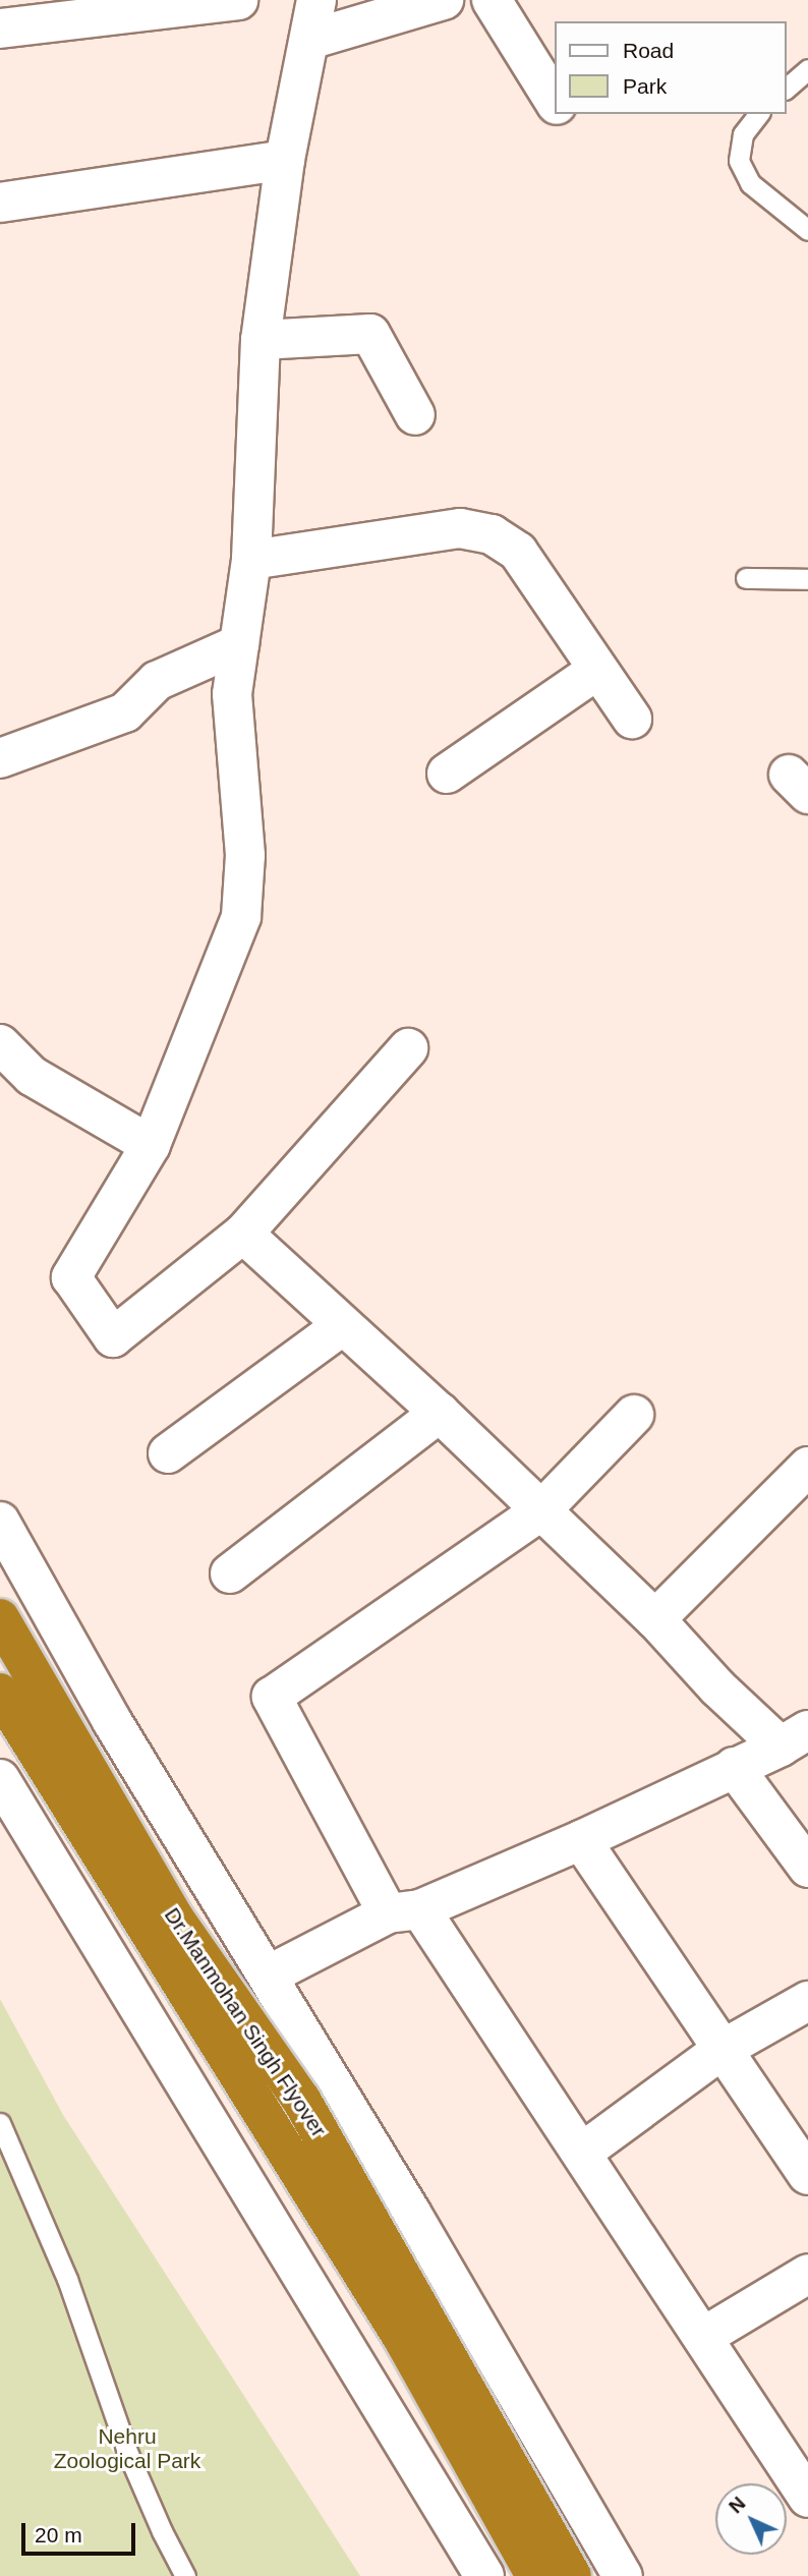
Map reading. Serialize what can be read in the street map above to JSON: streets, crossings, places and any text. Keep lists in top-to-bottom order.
{
  "streets": {
    "highway": ["Dr.Manmohan Singh Flyover"]
  },
  "parks": ["Nehru Zoological Park"],
  "legend": ["Road", "Park"],
  "scale_bar": "20 m",
  "north": "top left"
}
